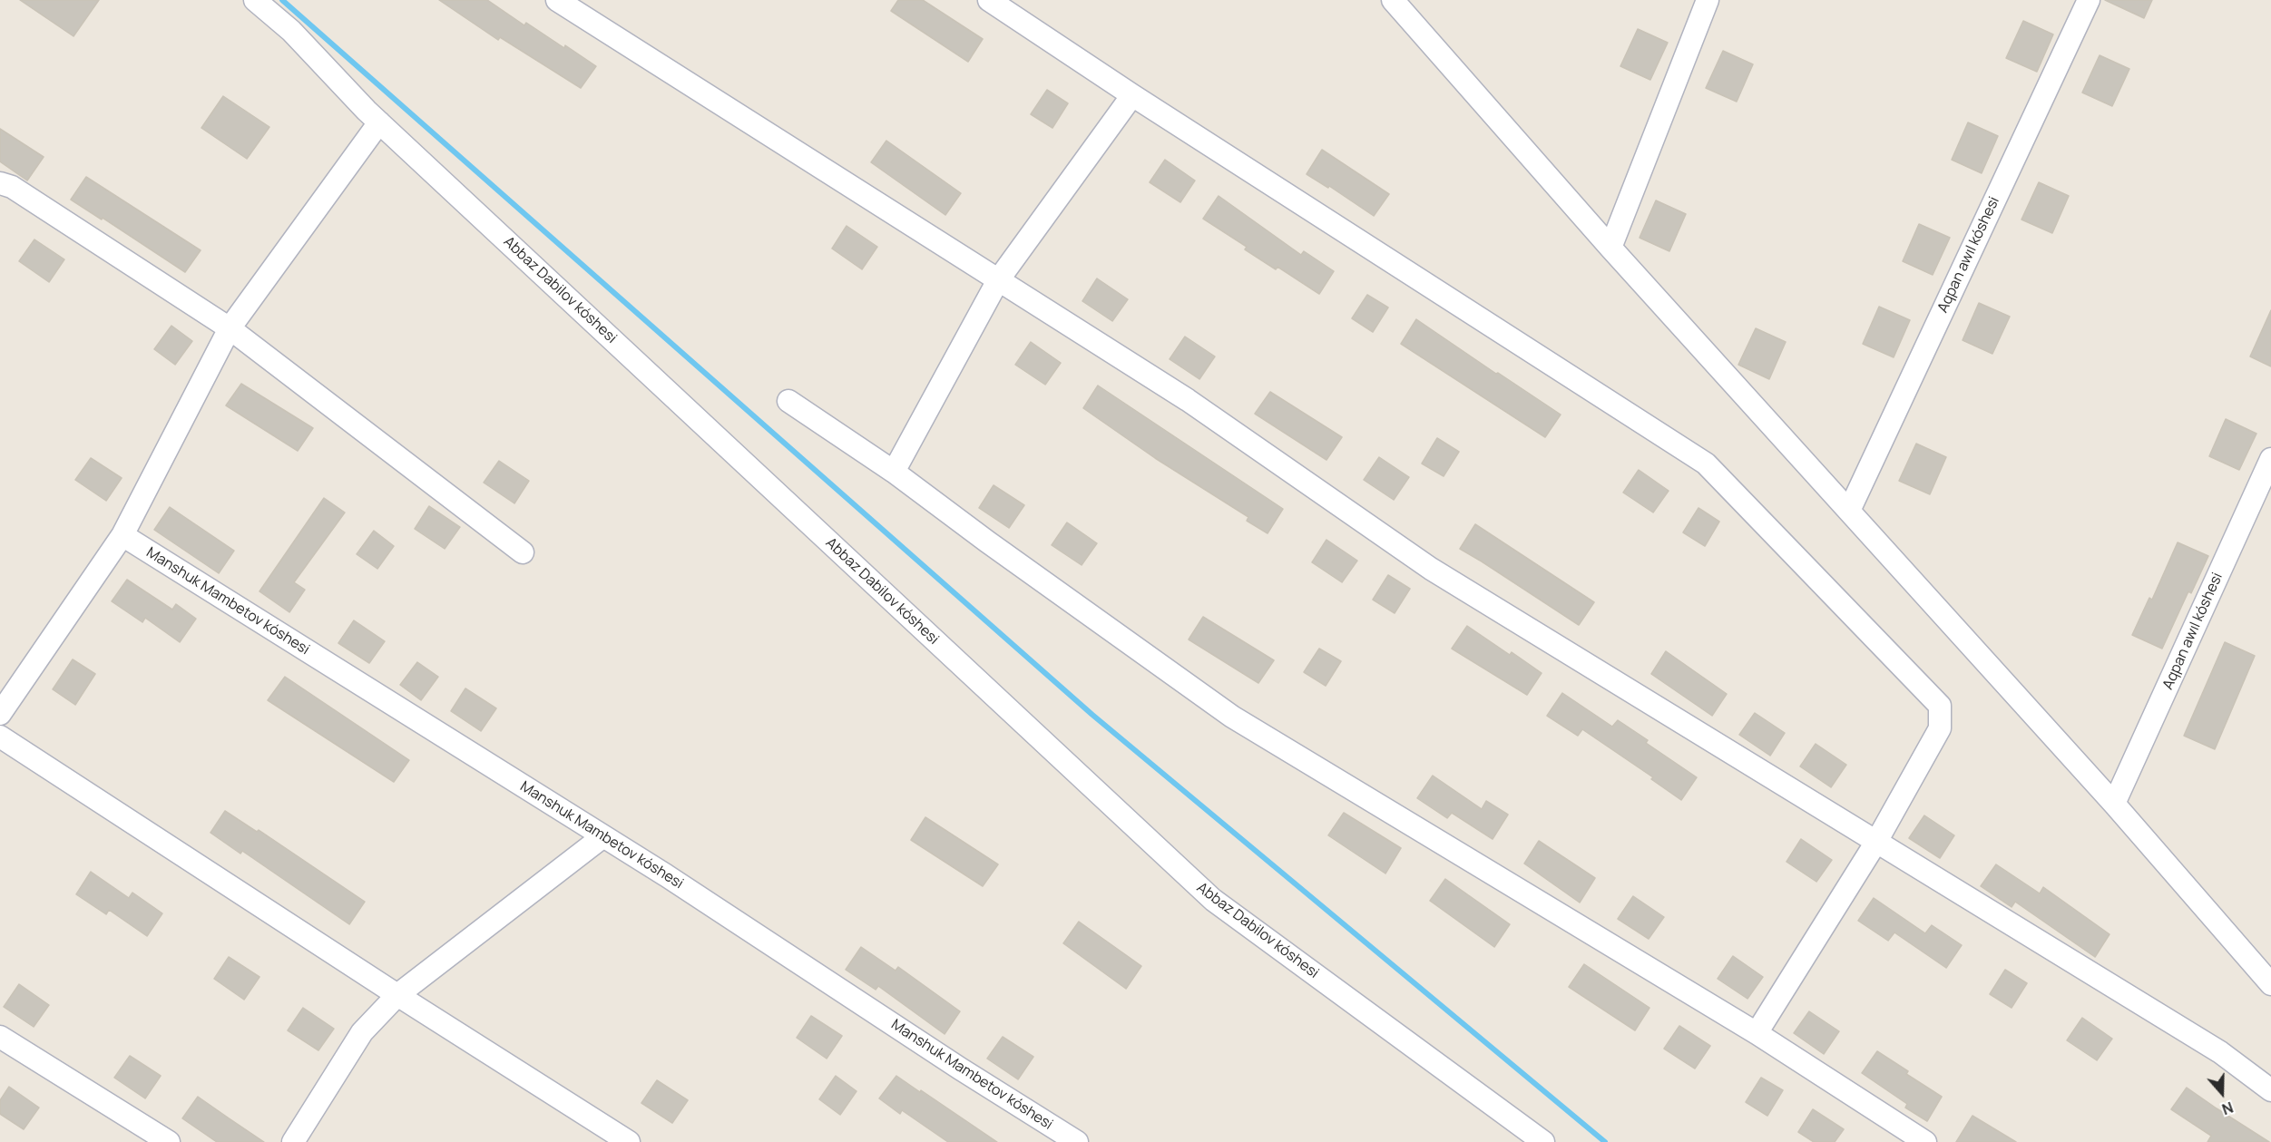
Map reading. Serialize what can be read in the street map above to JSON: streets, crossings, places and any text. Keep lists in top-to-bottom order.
{
  "streets": {
    "street": ["Aqpan awıl kóshesi", "Abbaz Dabilov kóshesi", "Manshuk Mambetov kóshesi"]
  },
  "north": "bottom"
}
